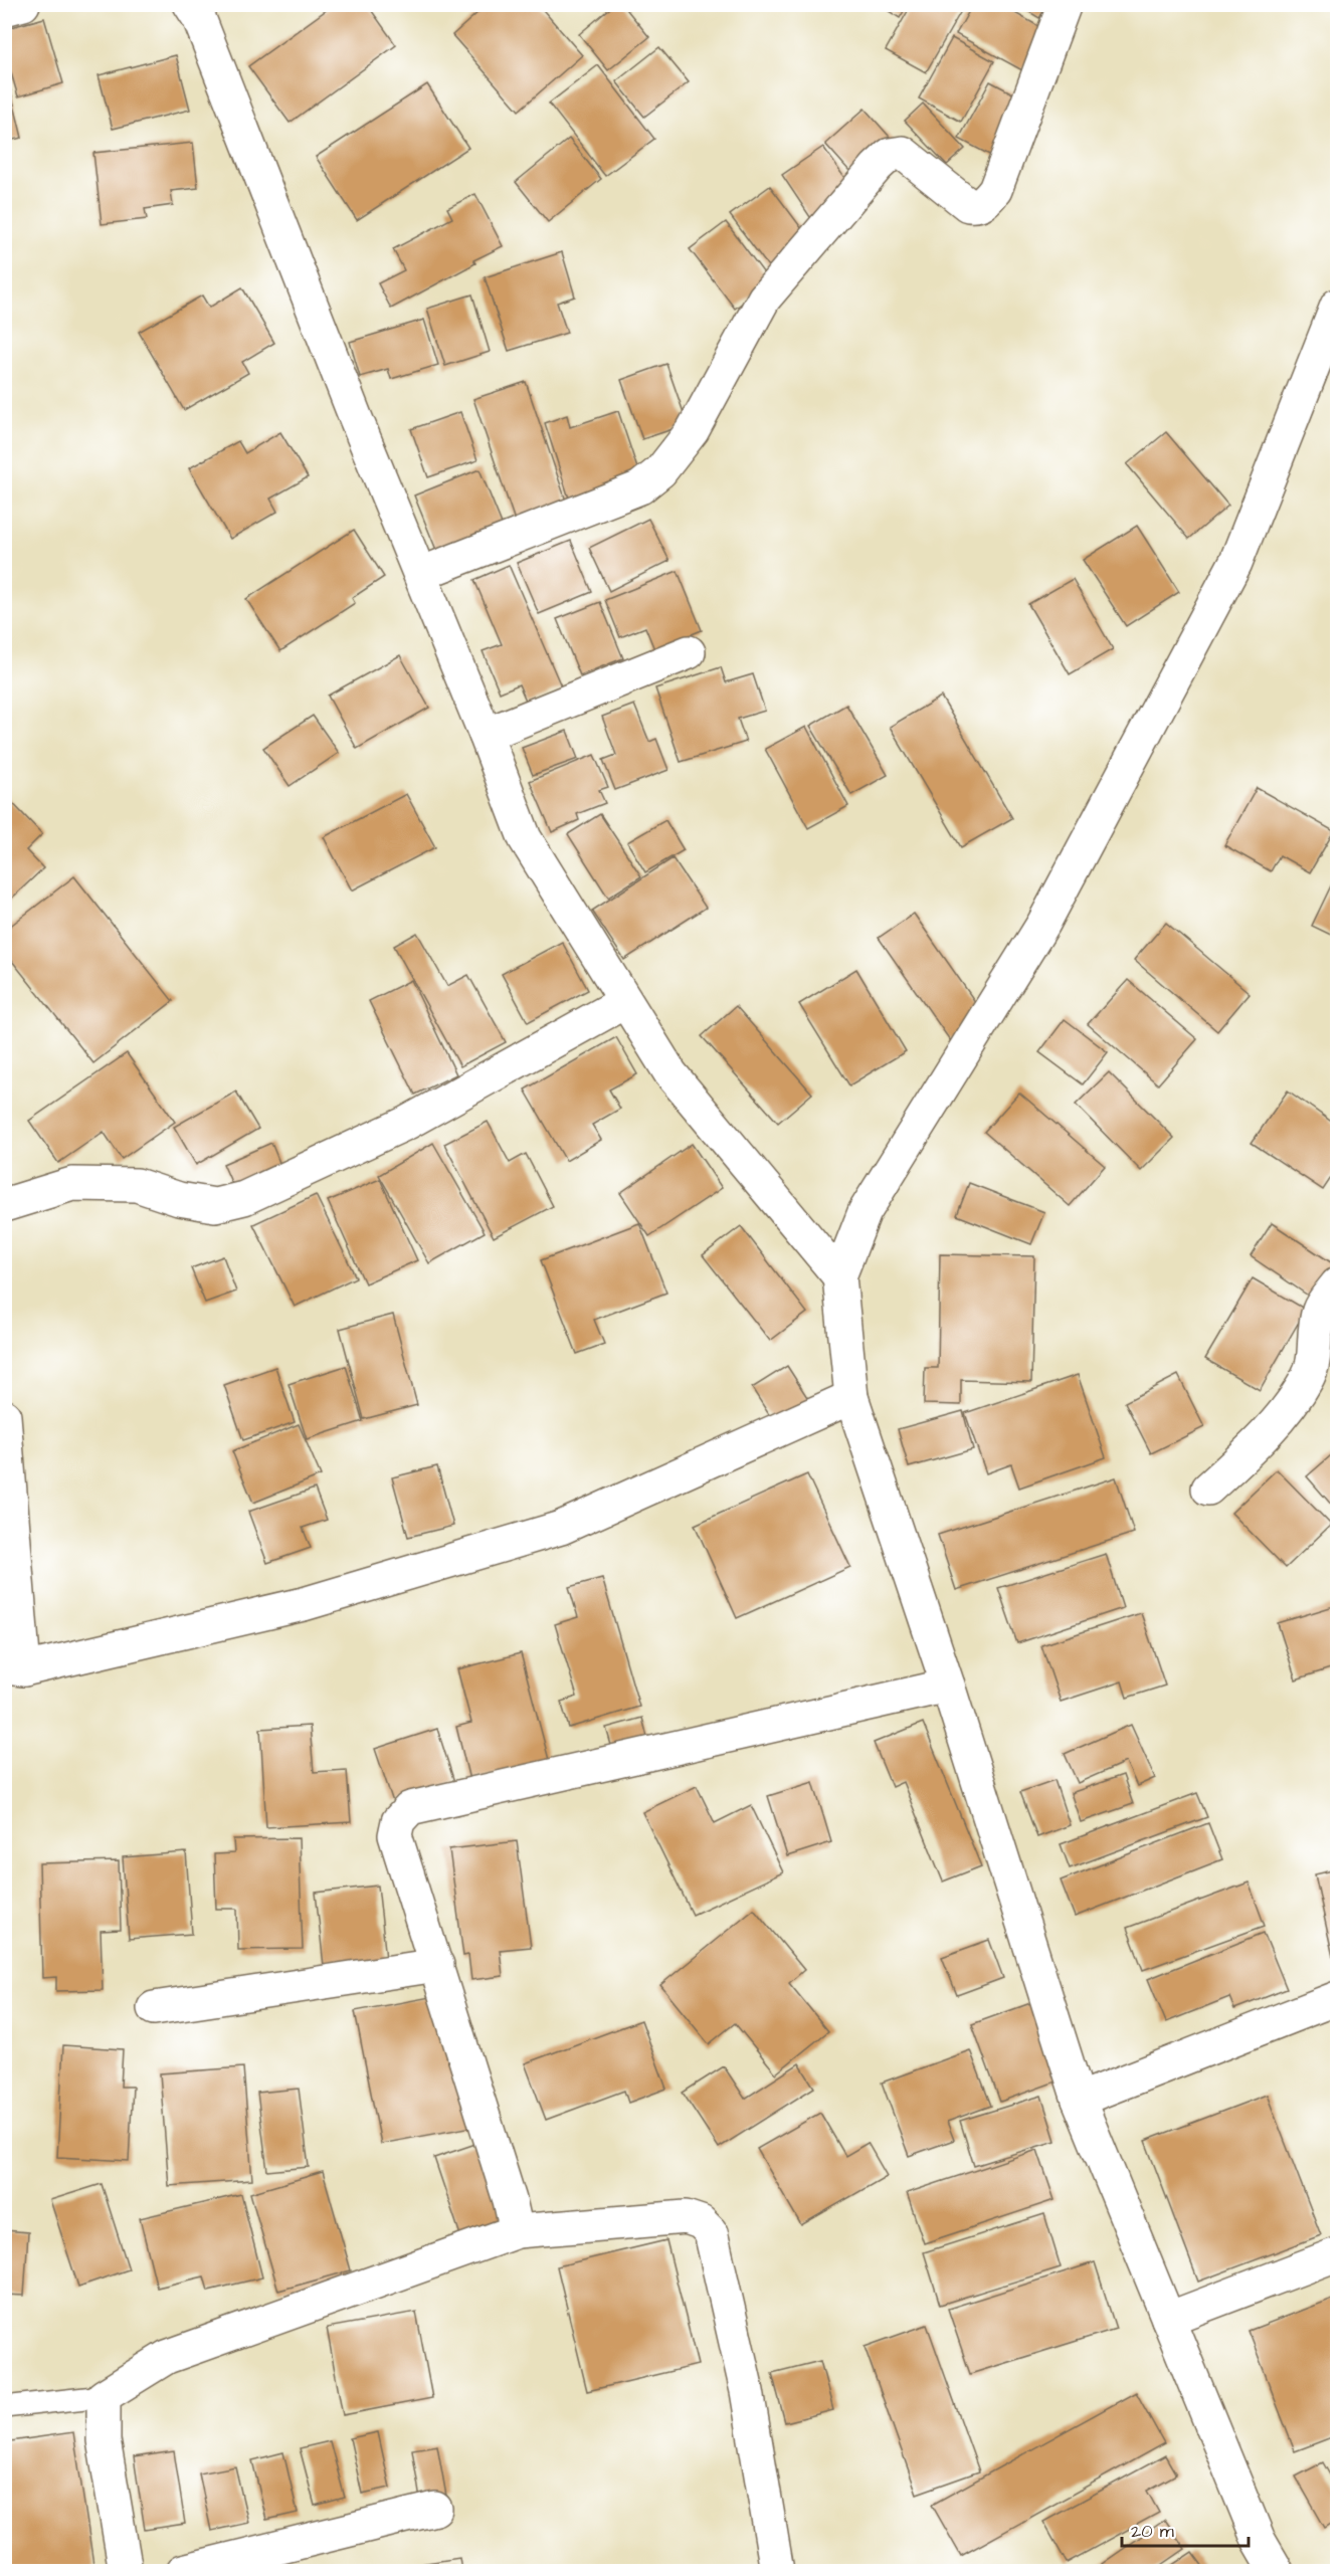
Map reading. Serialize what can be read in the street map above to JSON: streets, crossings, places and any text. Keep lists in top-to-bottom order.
{
  "scale_bar": "20 m"
}
